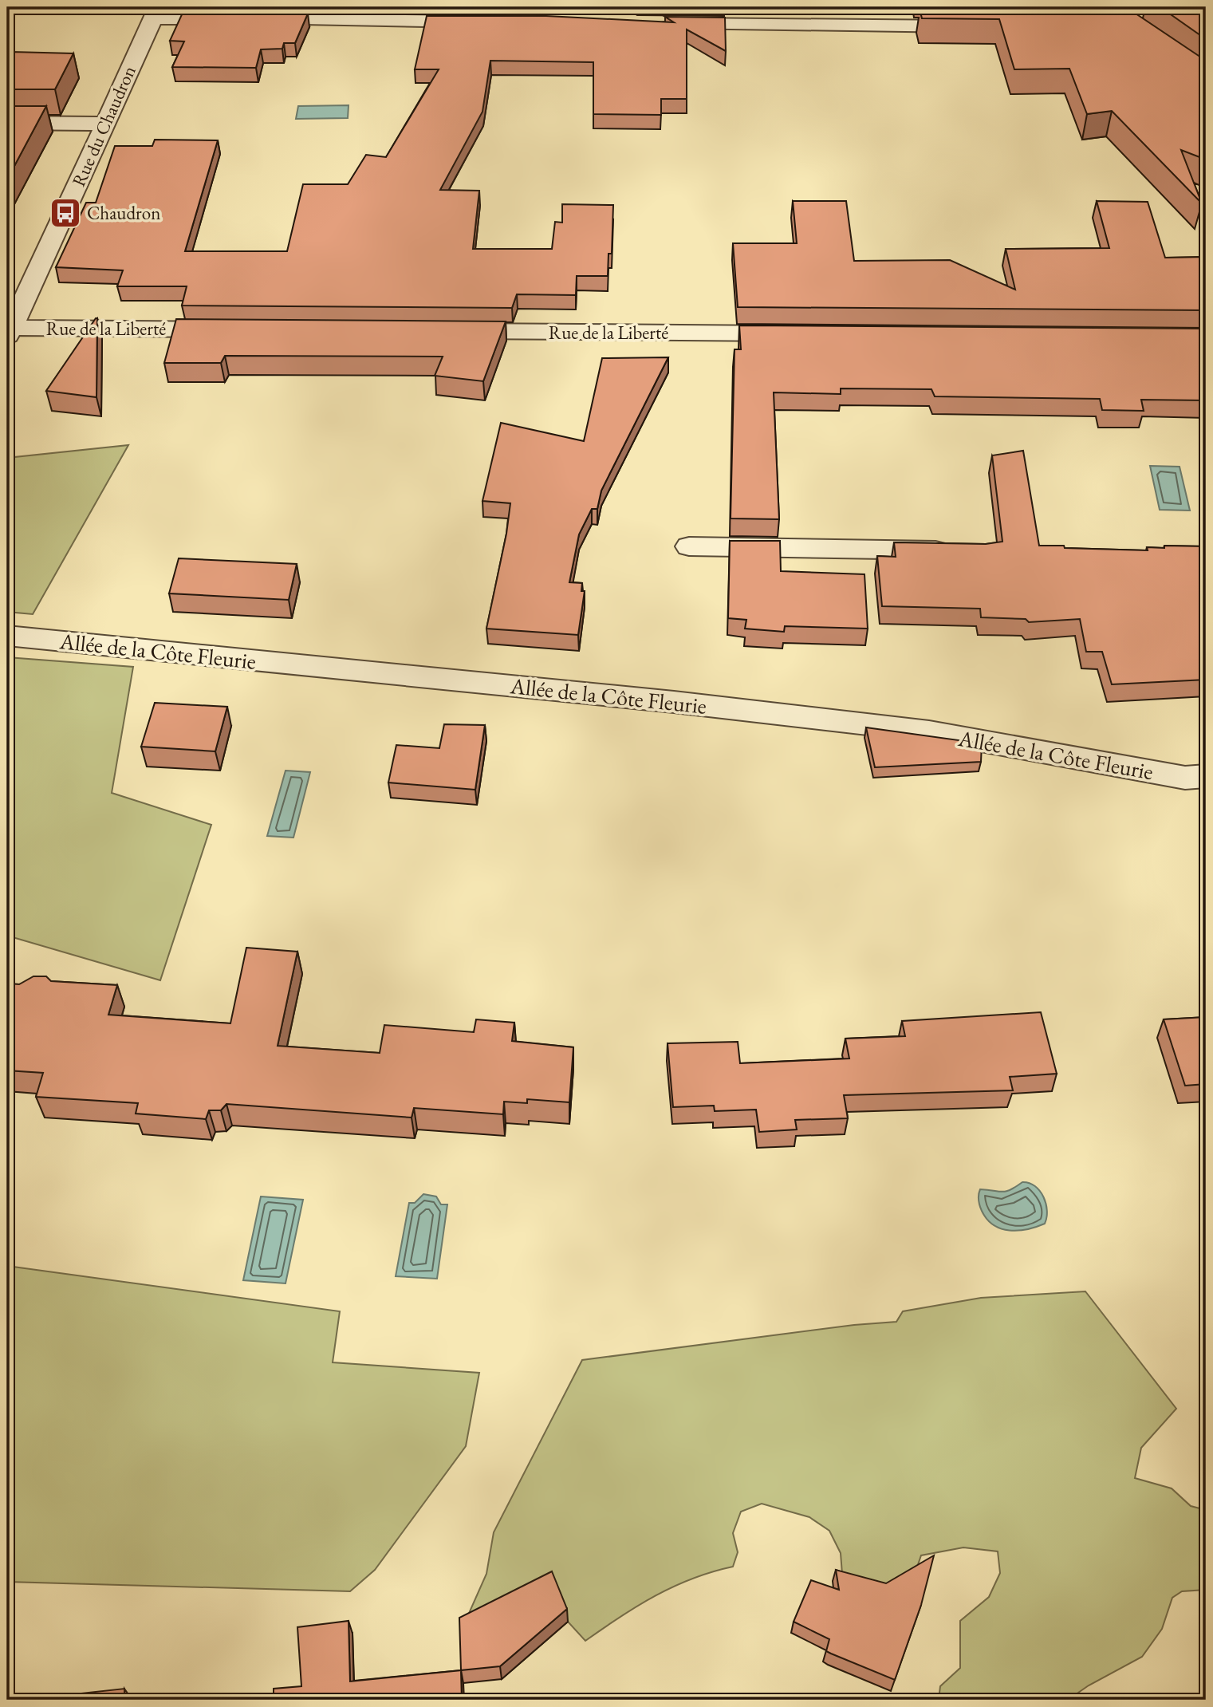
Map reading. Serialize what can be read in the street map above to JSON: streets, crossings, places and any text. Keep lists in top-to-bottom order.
{
  "streets": {
    "street": ["Rue du Chaudron", "Rue de la Liberté", "Allée de la Côte Fleurie"]
  },
  "crossings": [
    ["Rue du Chaudron", "Rue de la Liberté"]
  ],
  "places": {
    "bus stop": ["Chaudron"]
  }
}
